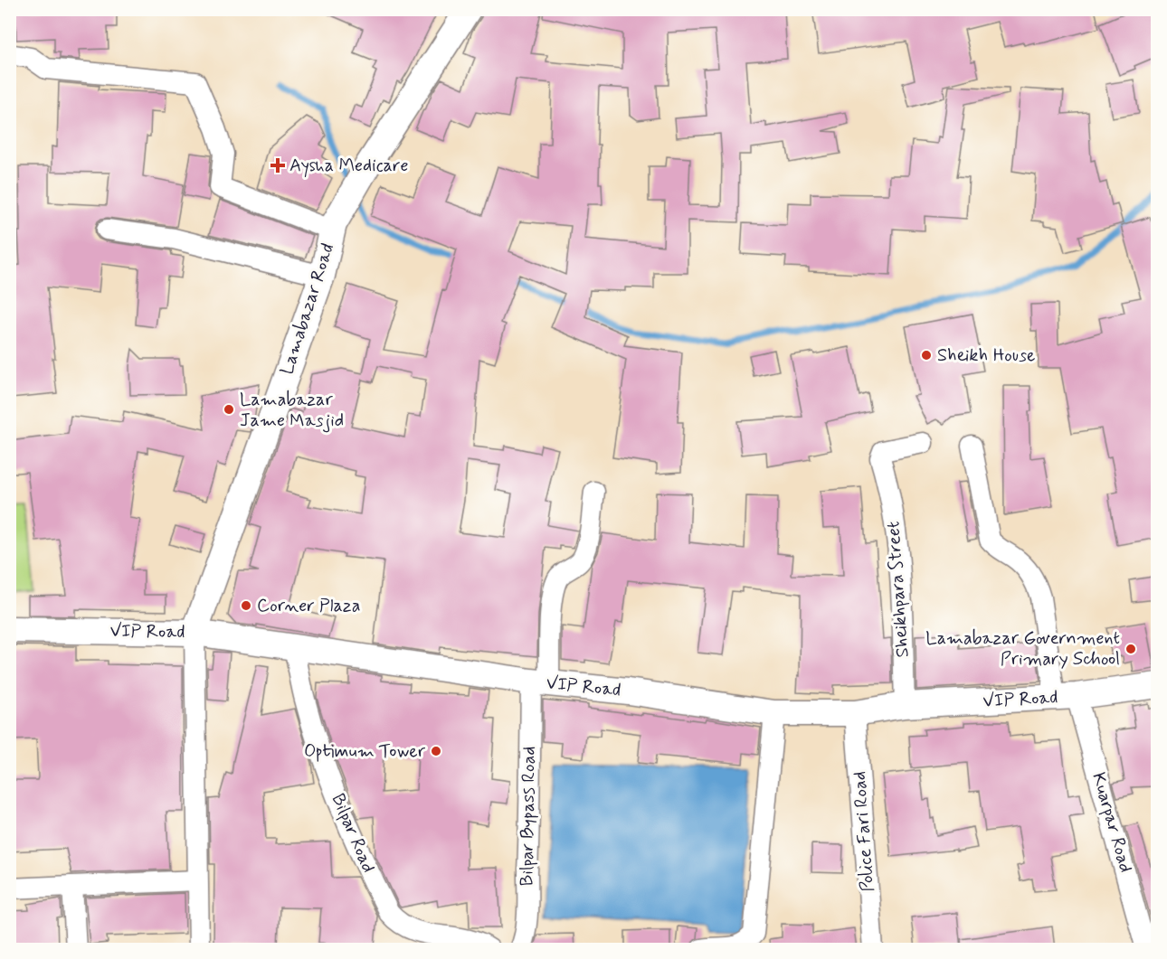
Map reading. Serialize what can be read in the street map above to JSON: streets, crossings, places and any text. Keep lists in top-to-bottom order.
{
  "streets": {
    "street": [
      "Lamabazar Road",
      "Sheikhpara Street",
      "VIP Road",
      "Bilpar Bypass Road",
      "Kuarpar Road",
      "Police Fari Road",
      "Bilpar Road"
    ]
  },
  "crossings": [
    ["Lamabazar Road", "VIP Road"],
    ["Sheikhpara Street", "VIP Road"],
    ["VIP Road", "Bilpar Bypass Road"],
    ["VIP Road", "Kuarpar Road"],
    ["VIP Road", "Police Fari Road"],
    ["VIP Road", "Bilpar Road"]
  ],
  "places": {
    "health": ["Aysha Medicare"],
    "other": [
      "Sheikh House",
      "Lamabazar Jame Masjid",
      "Corner Plaza",
      "Lamabazar Government Primary School",
      "Optimum Tower"
    ]
  }
}
